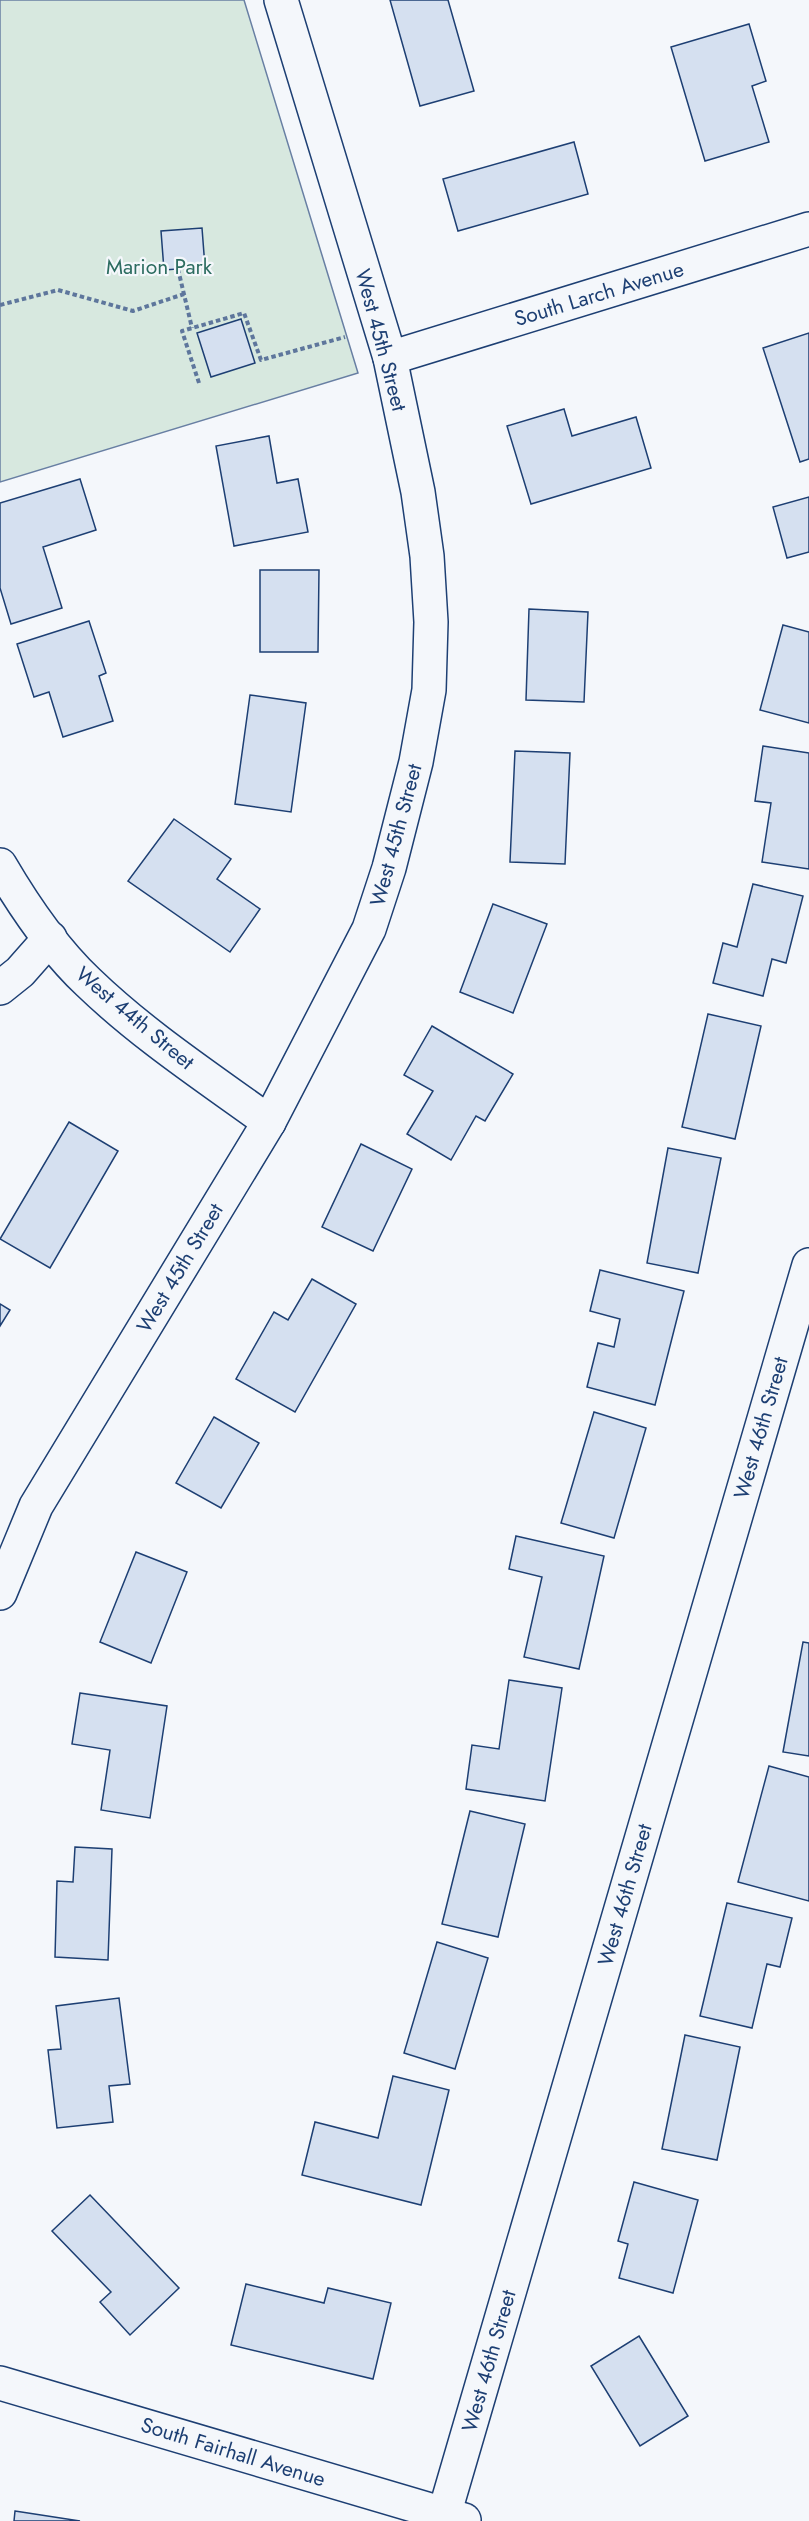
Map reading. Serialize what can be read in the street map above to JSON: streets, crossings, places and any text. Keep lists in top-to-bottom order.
{
  "streets": {
    "street": [
      "South Larch Avenue",
      "West 45th Street",
      "West 44th Street",
      "West 46th Street",
      "South Fairhall Avenue"
    ]
  },
  "crossings": [
    ["South Larch Avenue", "West 45th Street"],
    ["West 45th Street", "West 44th Street"],
    ["West 46th Street", "South Fairhall Avenue"]
  ],
  "parks": ["Marion Park"]
}
